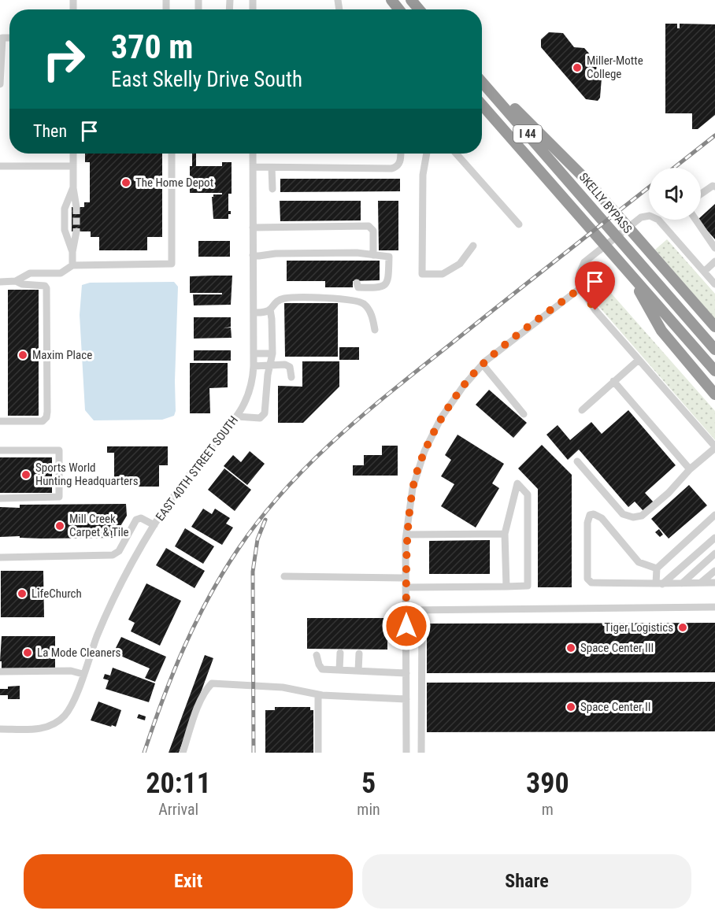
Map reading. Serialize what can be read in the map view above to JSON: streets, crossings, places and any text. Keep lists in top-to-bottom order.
{
  "streets": {
    "highway": ["I 44", "SKELLY BYPASS"],
    "street": ["EAST 40TH STREET SOUTH"]
  },
  "places": [
    "Miller-Motte College",
    "The Home Depot",
    "Maxim Place",
    "Sports World Hunting Headquarters",
    "Mill Creek Carpet & Tile",
    "LifeChurch",
    "Tiger Logistics",
    "Space Center III",
    "La Mode Cleaners",
    "Space Center II"
  ],
  "page": {
    "turn": ["370 m", "East Skelly Drive South"],
    "then": "Then",
    "eta": [
      "20:11",
      "Arrival",
      "5",
      "min",
      "390",
      "m"
    ],
    "buttons": ["Exit", "Share"]
  }
}
